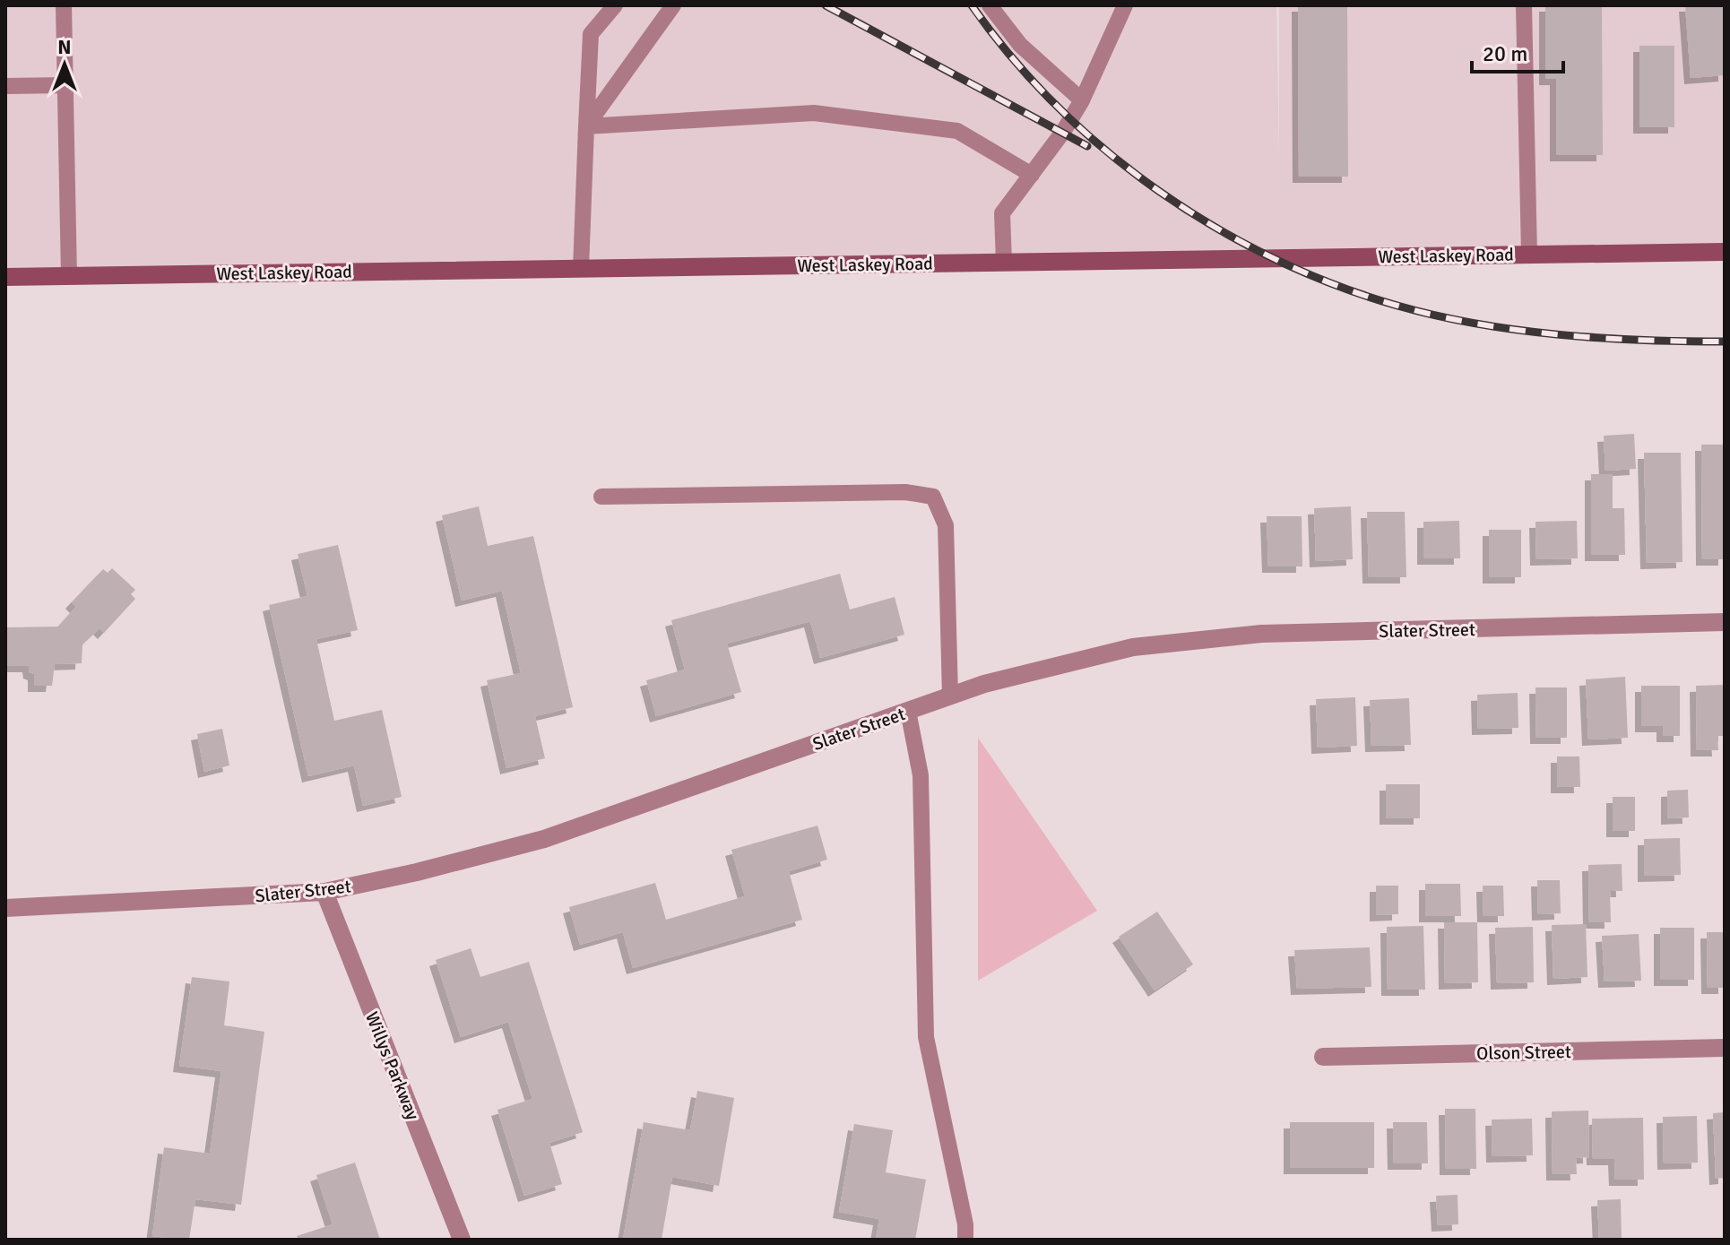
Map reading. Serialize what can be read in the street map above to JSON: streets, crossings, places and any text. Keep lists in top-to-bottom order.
{
  "streets": {
    "main road": ["West Laskey Road"],
    "street": ["Slater Street", "Olson Street", "Willys Parkway"]
  },
  "crossings": [
    ["Slater Street", "Willys Parkway"]
  ],
  "scale_bar": "20 m",
  "north": "top"
}
